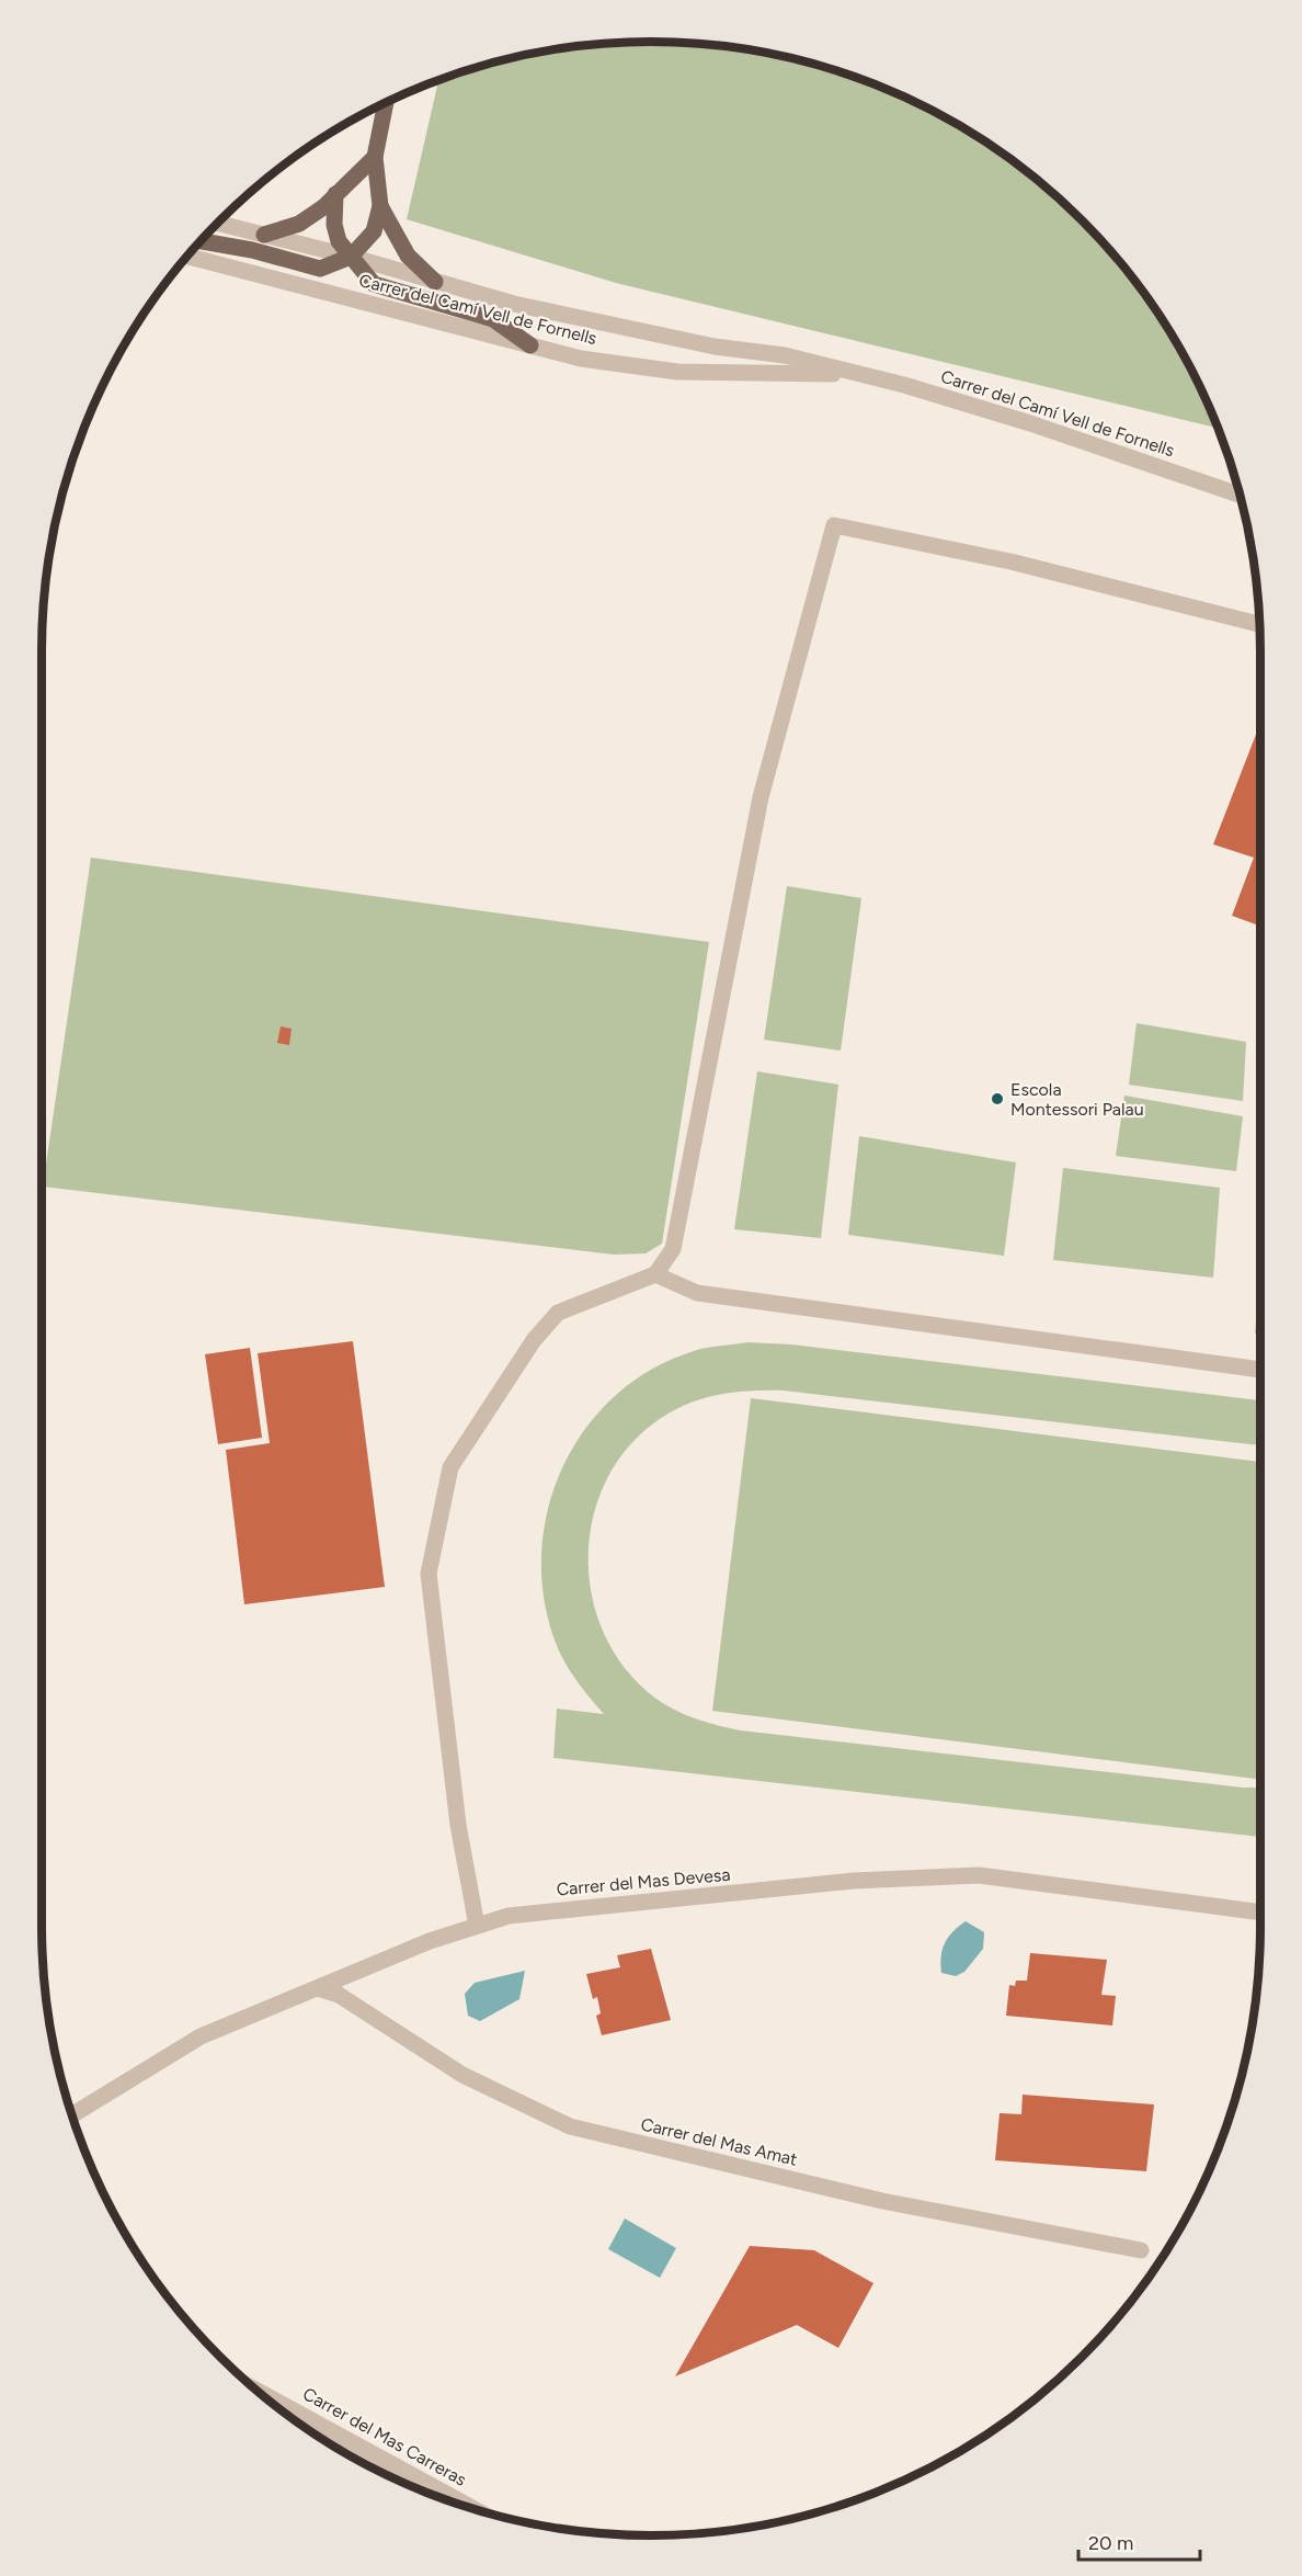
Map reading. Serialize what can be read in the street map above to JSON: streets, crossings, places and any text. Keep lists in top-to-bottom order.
{
  "streets": {
    "street": [
      "Carrer del Camí Vell de Fornells",
      "Carrer del Mas Devesa",
      "Carrer del Mas Amat",
      "Carrer del Mas Carreras"
    ]
  },
  "crossings": [
    ["Carrer del Mas Devesa", "Carrer del Mas Amat"]
  ],
  "places": ["Escola Montessori Palau"],
  "scale_bar": "20 m"
}
